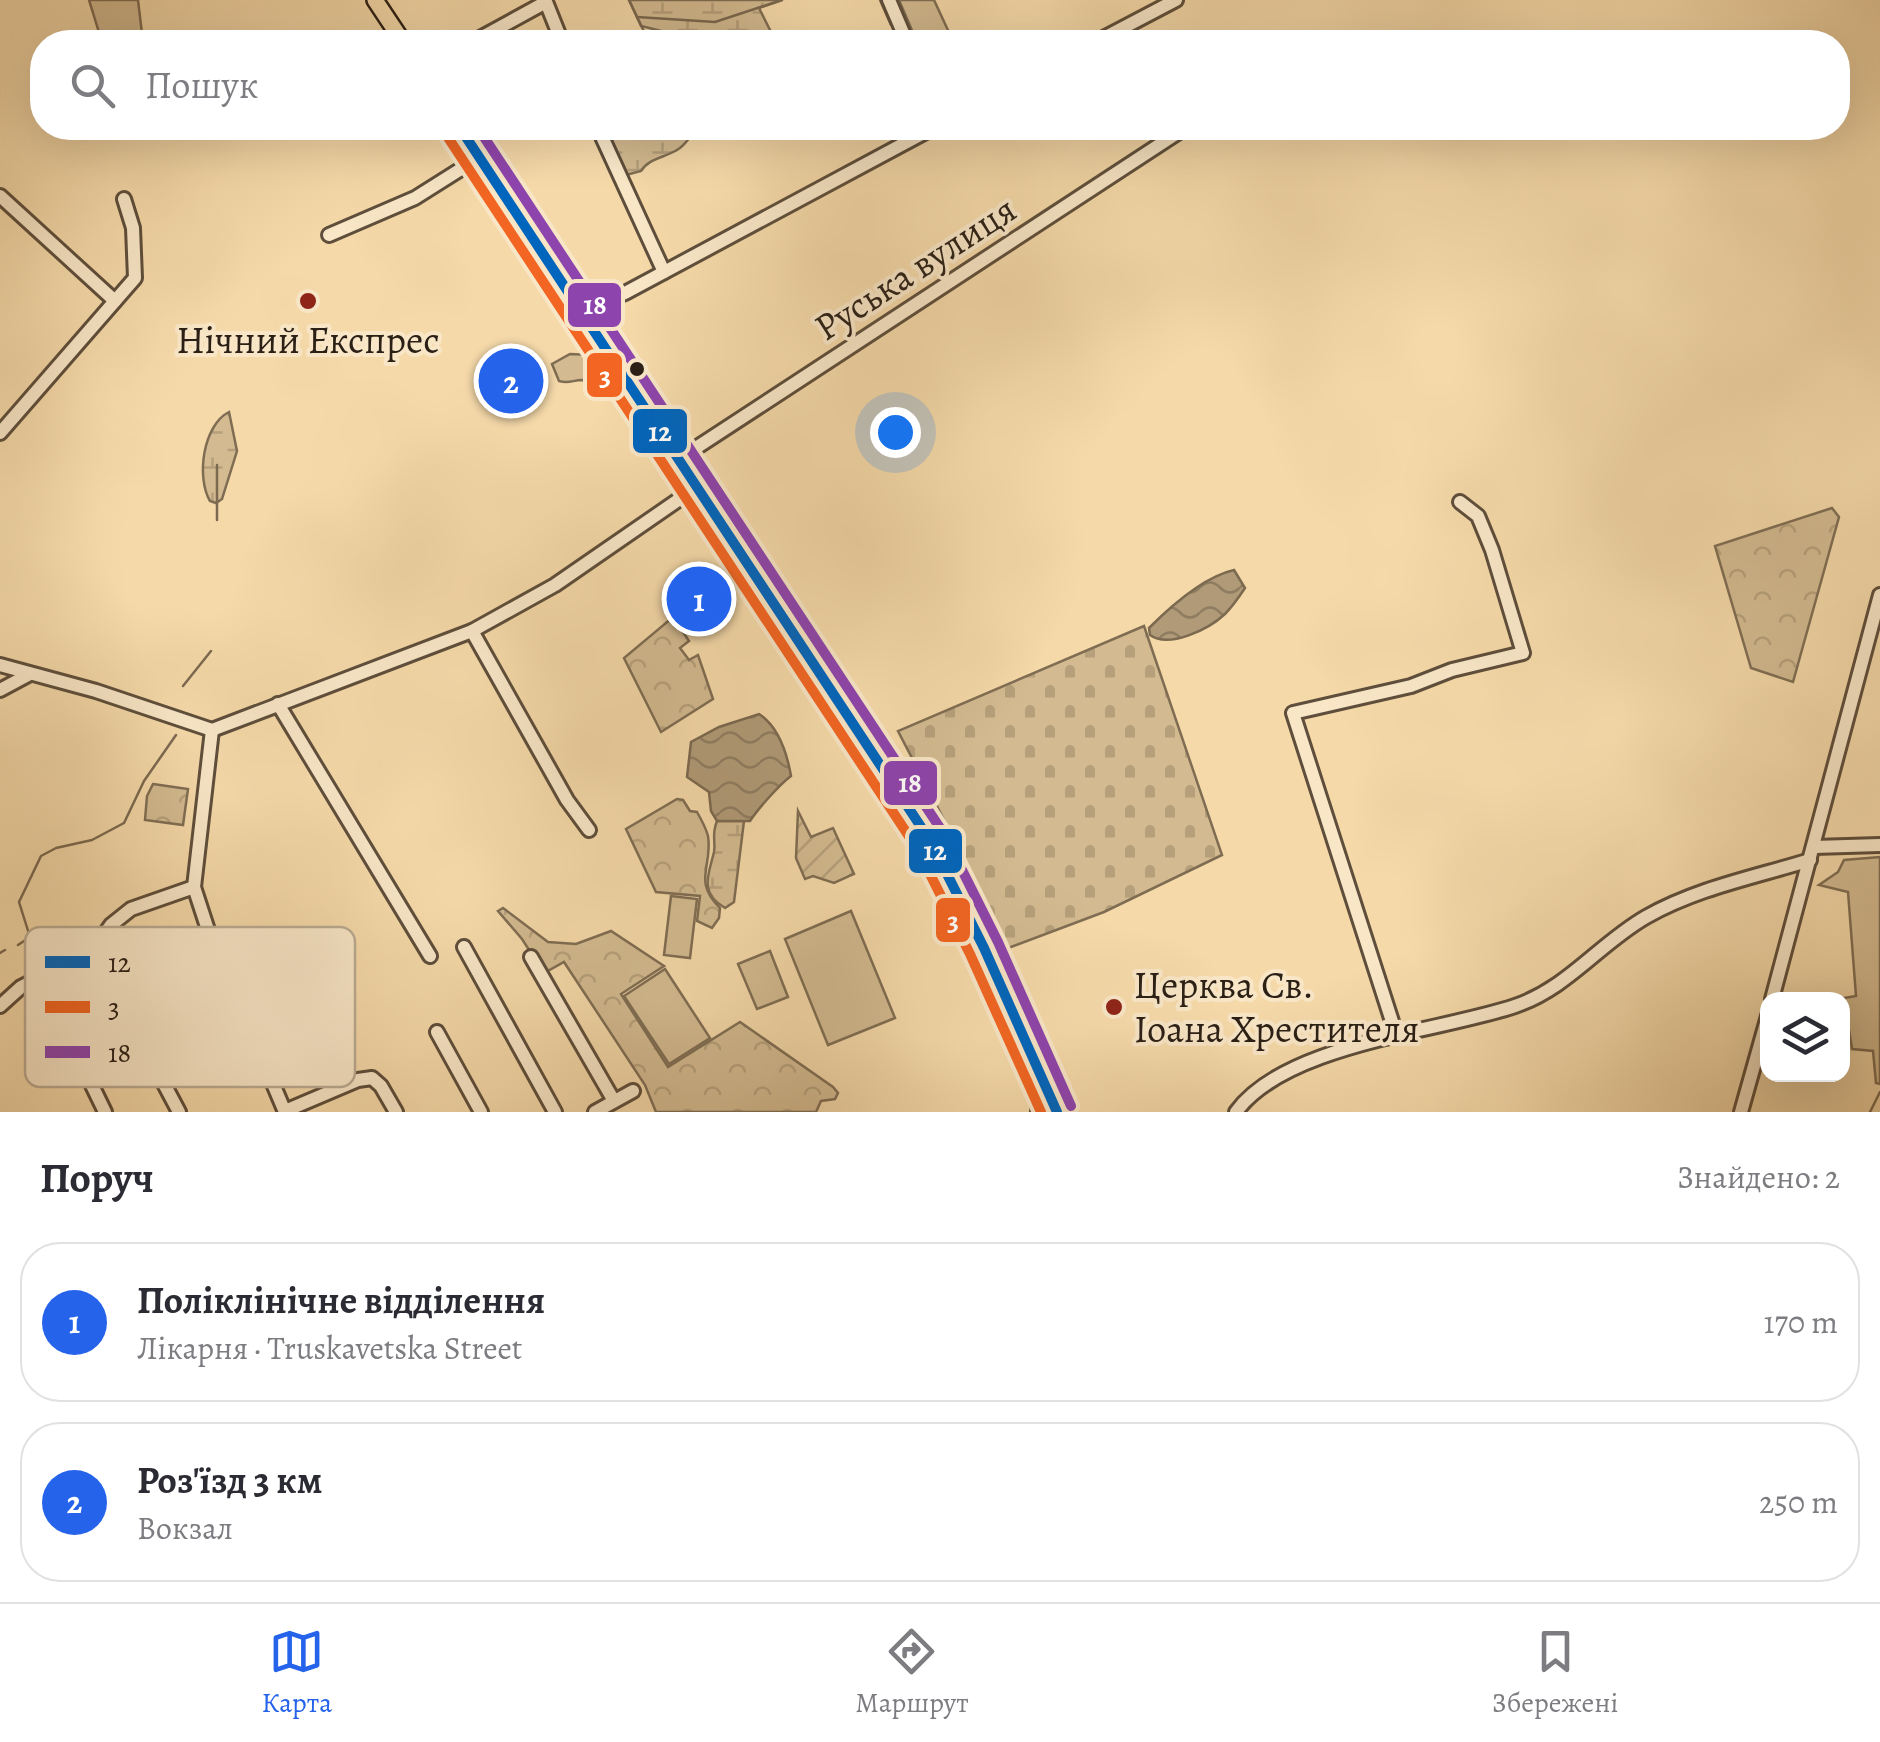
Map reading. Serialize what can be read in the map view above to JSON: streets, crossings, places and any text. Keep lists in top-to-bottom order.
{
  "streets": {
    "street": ["Руська вулиця"]
  },
  "places": ["Нічний Експрес", "Церква Св. Іоана Хрестителя"],
  "lines": ["transit line 12", "transit line 3", "transit line 18"],
  "legend": ["12", "3", "18"],
  "page": {
    "search": "Пошук",
    "pins": ["2", "1"],
    "heading": ["Поруч", "Знайдено: 2"],
    "list": [
      {
        "mark": "1",
        "name": "Поліклінічне відділення",
        "note": "Лікарня · Truskavetska Street",
        "value": "170 m"
      },
      {
        "mark": "2",
        "name": "Роз'їзд 3 км",
        "note": "Вокзал",
        "value": "250 m"
      }
    ],
    "nav": ["Карта", "Маршрут", "Збережені"]
  }
}
